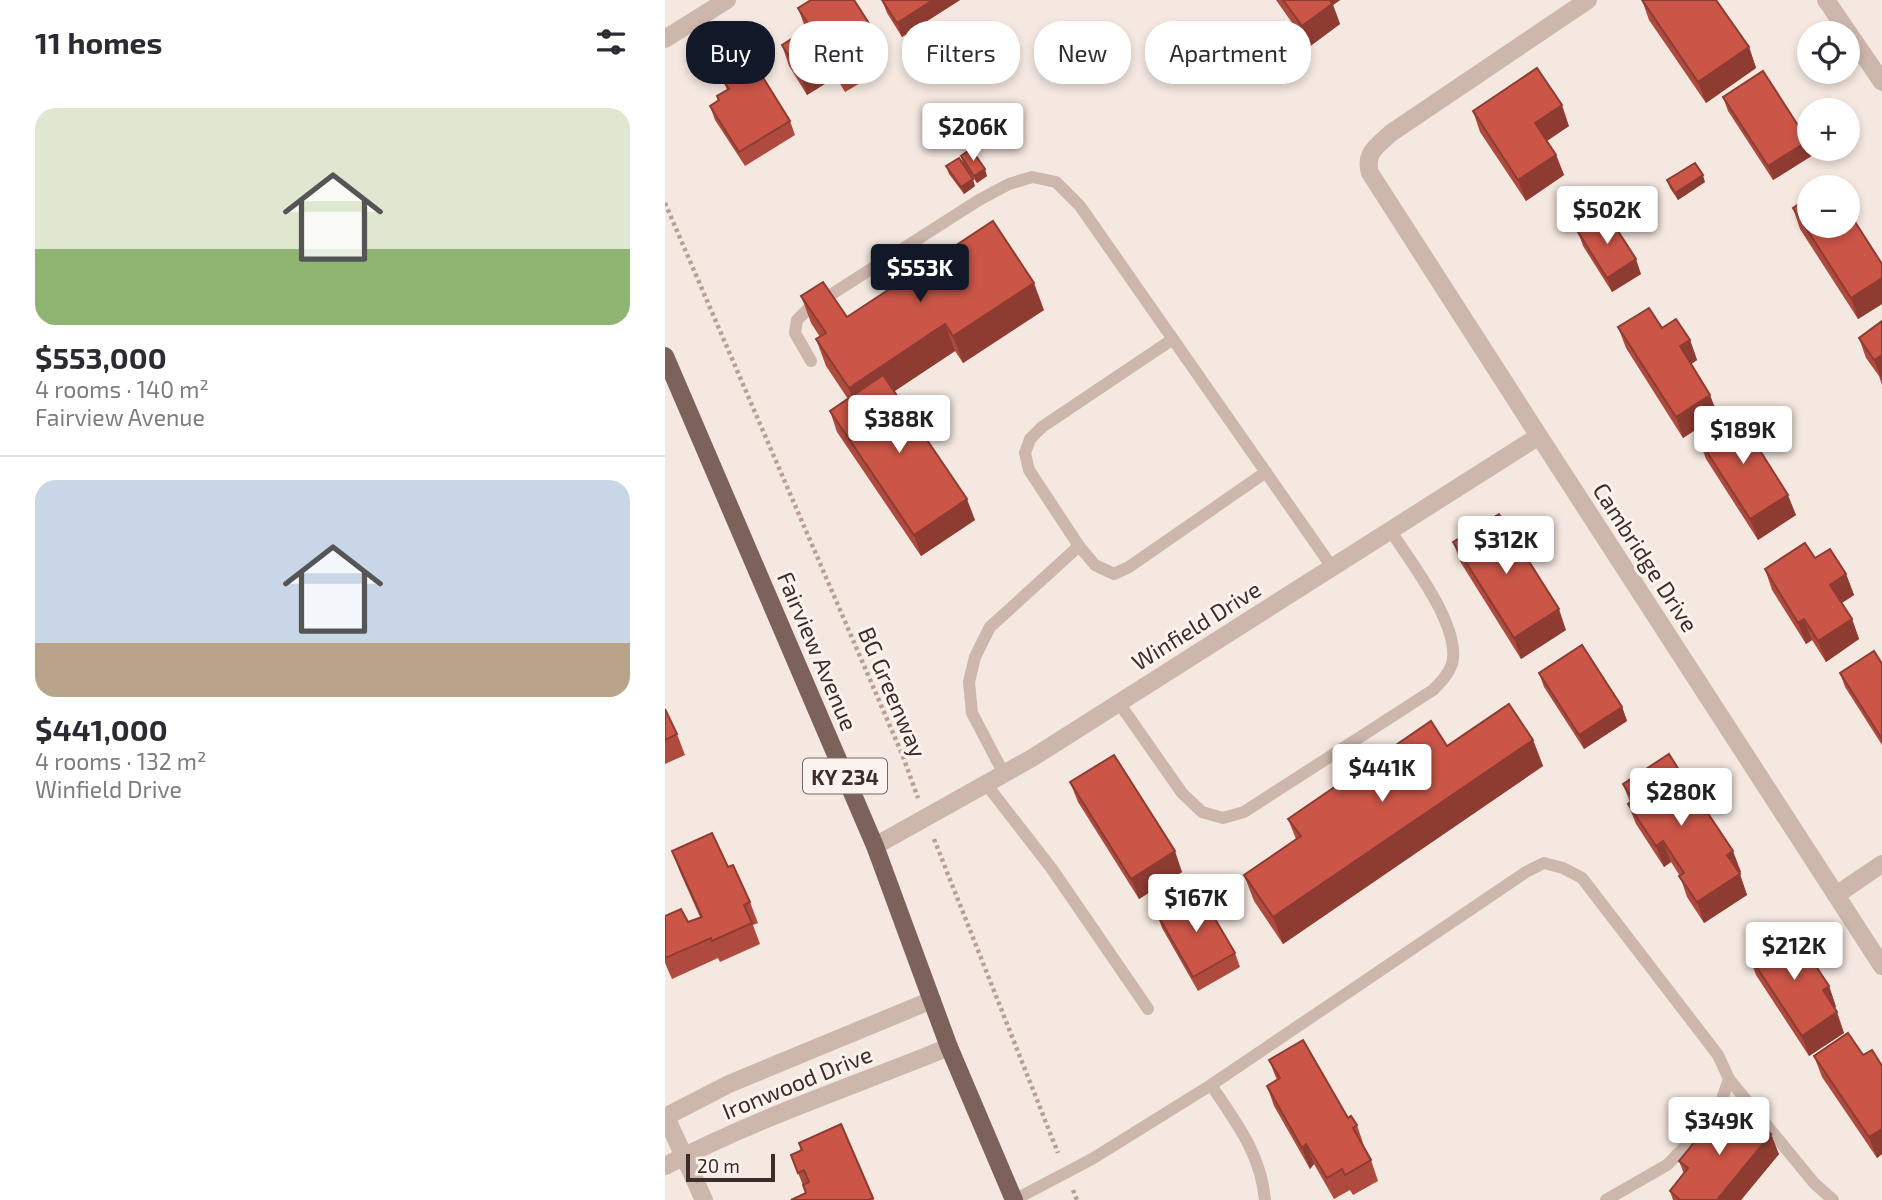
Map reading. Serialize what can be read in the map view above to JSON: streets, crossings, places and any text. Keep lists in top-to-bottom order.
{
  "streets": {
    "main road": ["Fairview Avenue", "KY 234"],
    "street": ["Cambridge Drive", "Winfield Drive", "Ironwood Drive"],
    "path": ["BG Greenway"]
  },
  "crossings": [
    ["Cambridge Drive", "Winfield Drive"],
    ["Winfield Drive", "Fairview Avenue"],
    ["Winfield Drive", "BG Greenway"],
    ["Fairview Avenue", "Ironwood Drive"]
  ],
  "scale_bar": "20 m",
  "page": {
    "heading": "11 homes",
    "map_buttons": ["+", "−"],
    "chip": [
      "Buy",
      "Rent",
      "Filters",
      "New",
      "Apartment"
    ],
    "list": [
      {
        "name": "$553,000",
        "note": "4 rooms · 140 m² · Fairview Avenue"
      },
      {
        "name": "$441,000",
        "note": "4 rooms · 132 m² · Winfield Drive"
      }
    ],
    "price": [
      "$206K",
      "$502K",
      "$553K",
      "$388K",
      "$189K",
      "$312K",
      "$441K",
      "$280K",
      "$167K",
      "$212K",
      "$349K"
    ],
    "scale": "20 m"
  }
}
